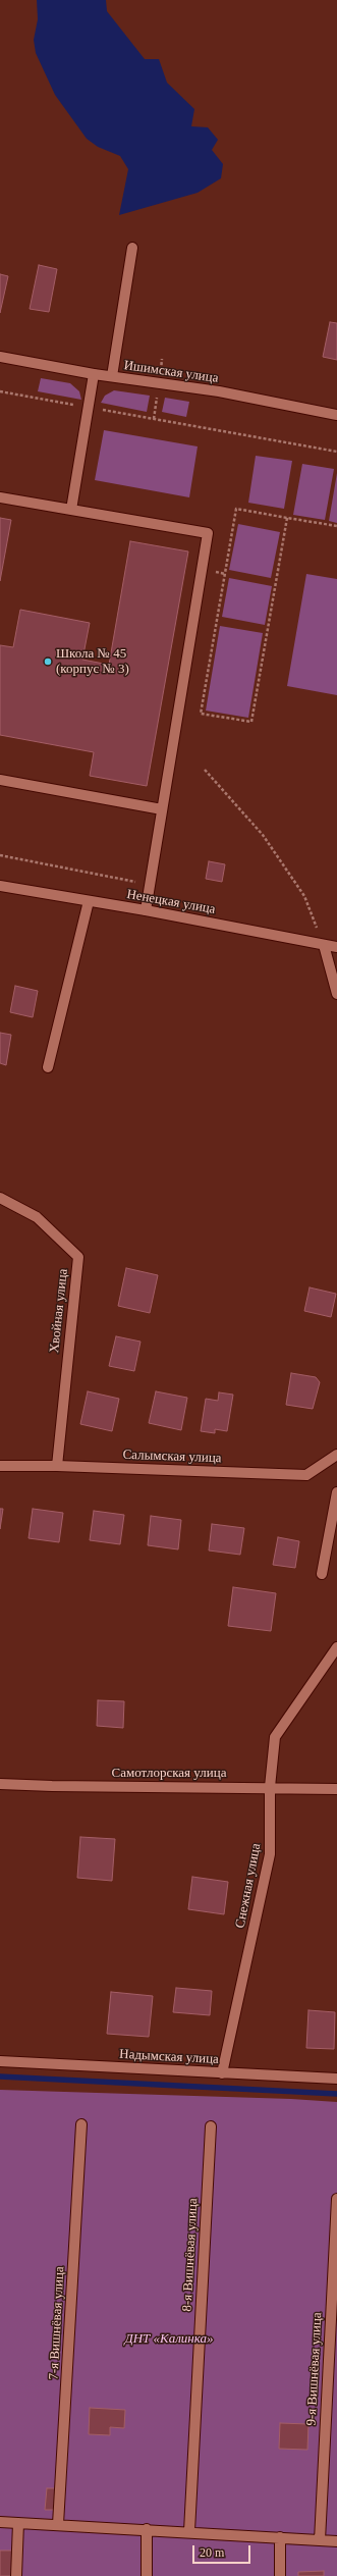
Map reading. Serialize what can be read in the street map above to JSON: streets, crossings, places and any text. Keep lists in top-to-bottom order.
{
  "streets": {
    "street": [
      "Ишимская улица",
      "Ненецкая улица",
      "Хвойная улица",
      "Салымская улица",
      "Самотлорская улица",
      "Снежная улица",
      "Надымская улица",
      "8-я Вишнёвая улица",
      "7-я Вишнёвая улица",
      "9-я Вишнёвая улица"
    ]
  },
  "crossings": [
    ["Хвойная улица", "Салымская улица"],
    ["Самотлорская улица", "Снежная улица"],
    ["Снежная улица", "Надымская улица"]
  ],
  "parks": ["ДНТ «Калинка»"],
  "places": ["Школа № 45 (корпус № 3)"],
  "scale_bar": "20 m"
}
